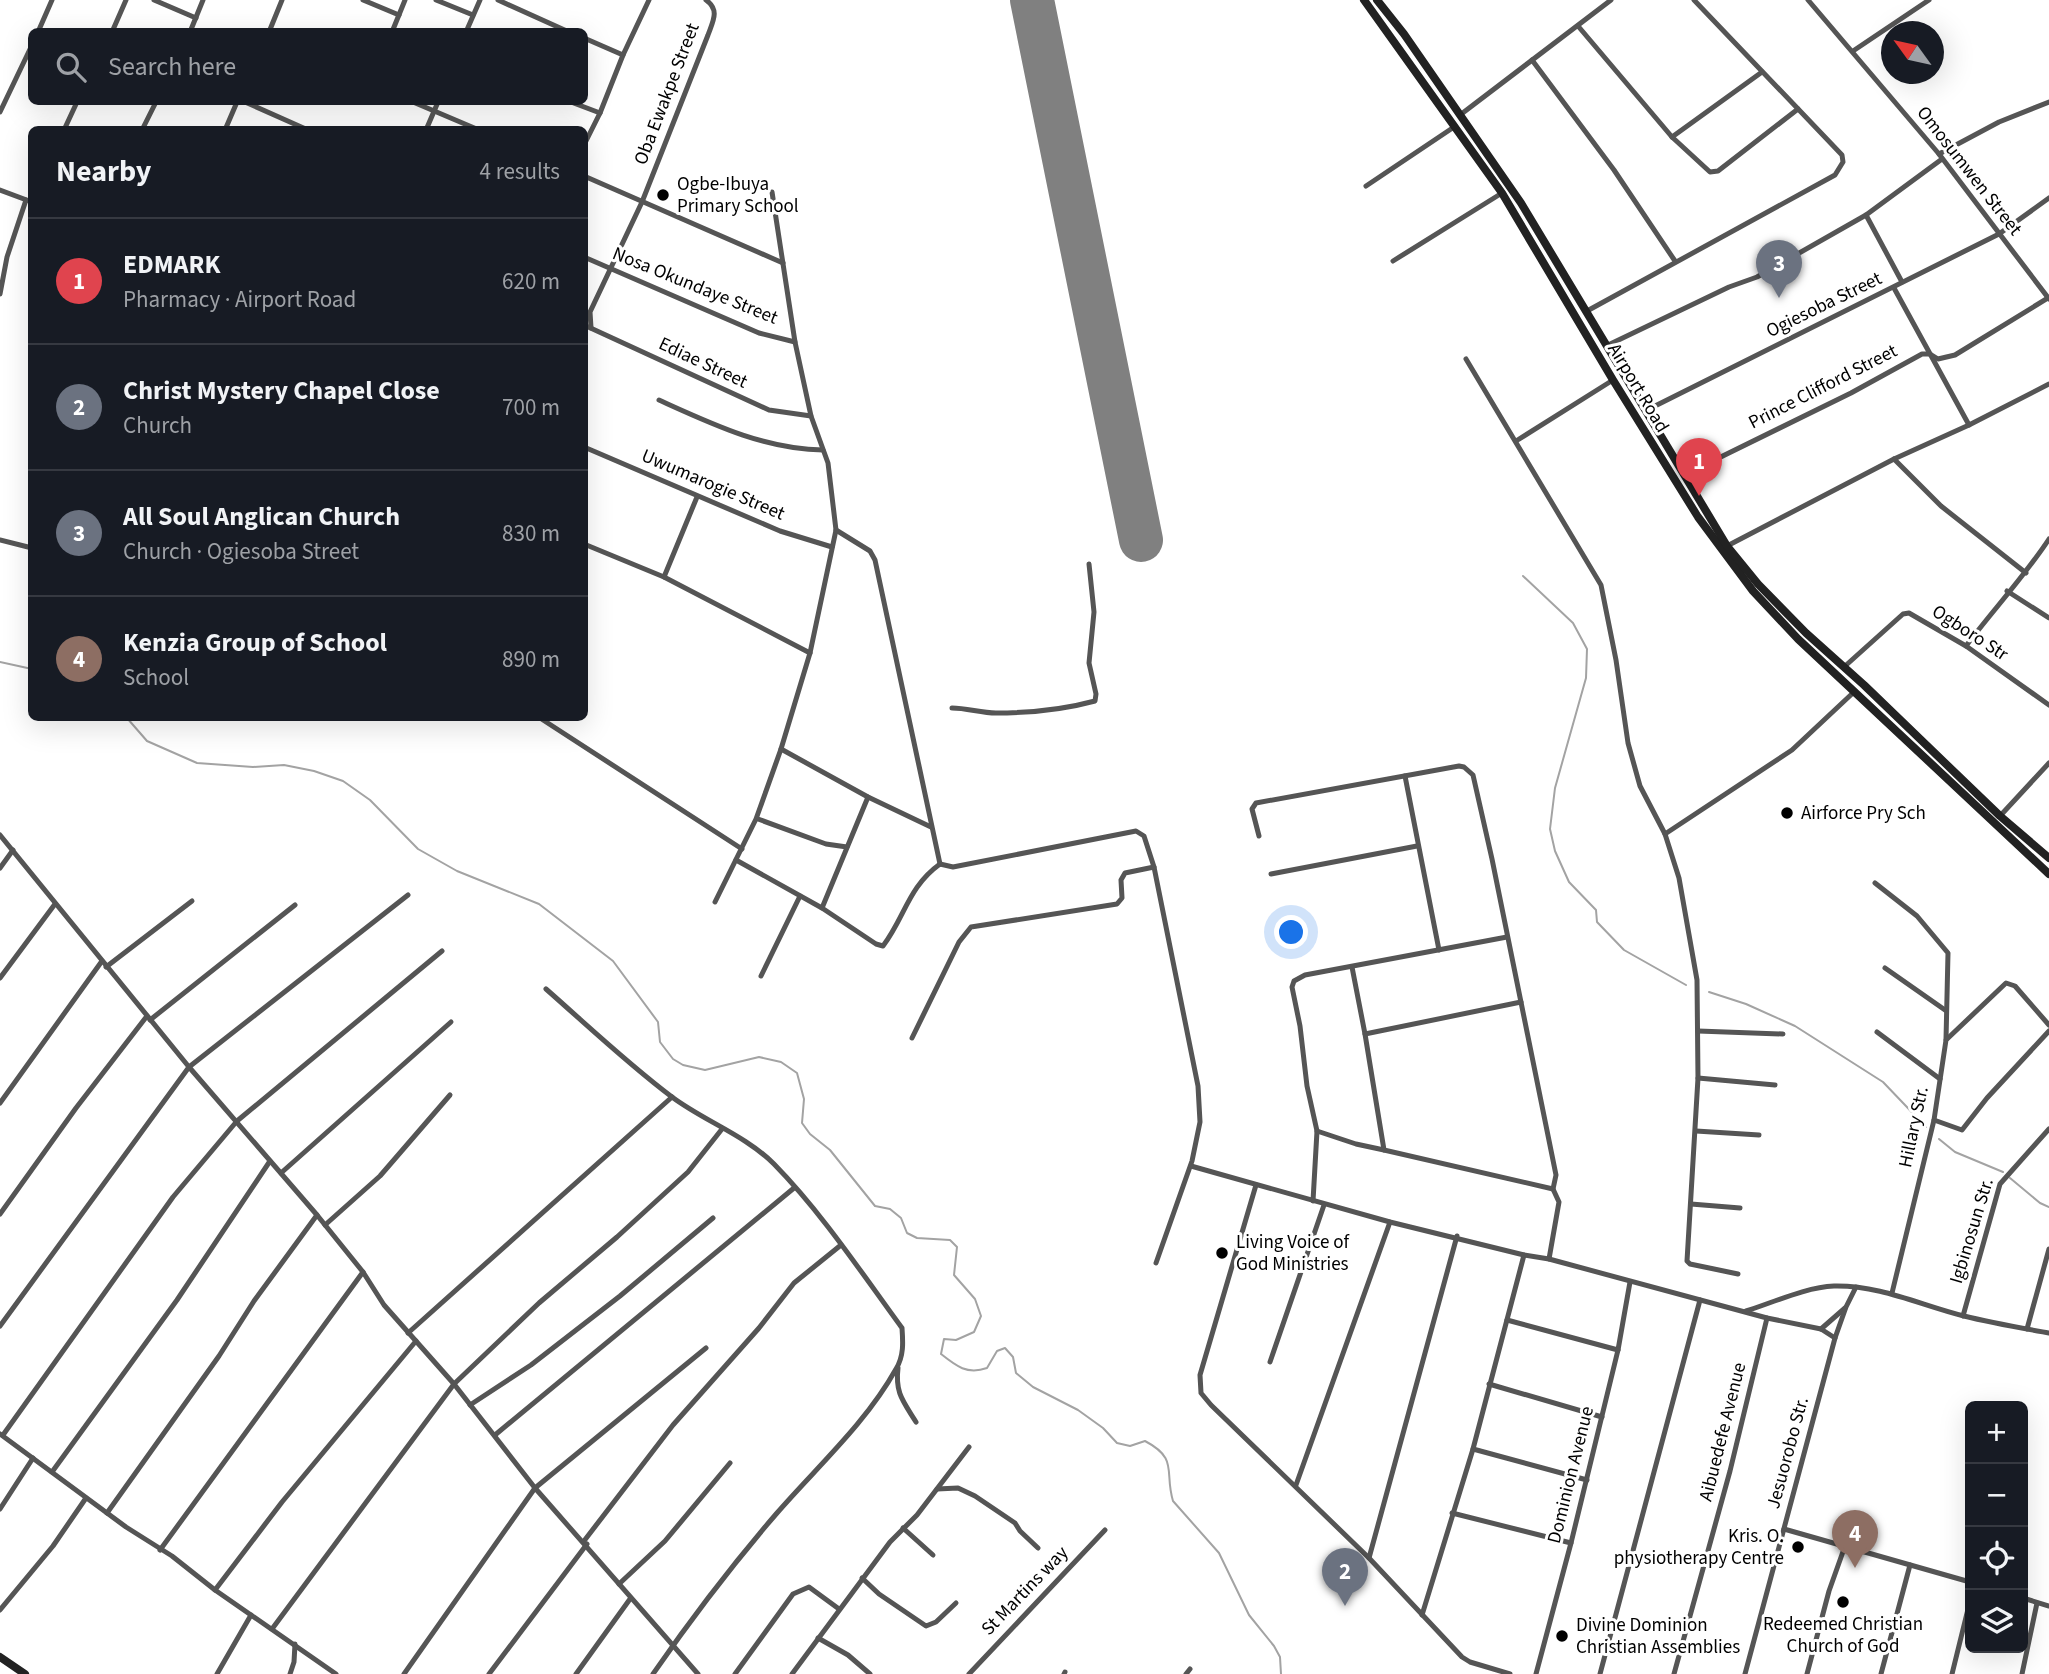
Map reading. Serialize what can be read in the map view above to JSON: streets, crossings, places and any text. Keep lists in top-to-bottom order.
{
  "streets": {
    "main road": ["Airport Road"],
    "street": [
      "Oba Ewakpe Street",
      "Omosumwen Street",
      "Nosa Okundaye Street",
      "Ogiesoba Street",
      "Ediae Street",
      "Prince Clifford Street",
      "Uwumarogie Street",
      "Ogboro Str",
      "Hillary Str.",
      "Igbinosun Str.",
      "Aibuedefe Avenue",
      "Jesuorobo Str.",
      "Dominion Avenue",
      "St Martins way"
    ]
  },
  "crossings": [
    ["Omosumwen Street", "Ogiesoba Street"],
    ["Omosumwen Street", "Prince Clifford Street"],
    ["Ogiesoba Street", "Airport Road"],
    ["Prince Clifford Street", "Airport Road"],
    ["Airport Road", "Ogboro Str"]
  ],
  "places": [
    "Ogbe-Ibuya Primary School",
    "Airforce Pry Sch",
    "Living Voice of God Ministries",
    "Kris. O. physiotherapy Centre",
    "Redeemed Christian Church of God",
    "Divine Dominion Christian Assemblies"
  ],
  "north": "top left",
  "page": {
    "search": "Search here",
    "heading": ["Nearby", "4 results"],
    "list": [
      {
        "mark": "1",
        "name": "EDMARK",
        "note": "Pharmacy · Airport Road",
        "value": "620 m"
      },
      {
        "mark": "2",
        "name": "Christ Mystery Chapel Close",
        "note": "Church",
        "value": "700 m"
      },
      {
        "mark": "3",
        "name": "All Soul Anglican Church",
        "note": "Church · Ogiesoba Street",
        "value": "830 m"
      },
      {
        "mark": "4",
        "name": "Kenzia Group of School",
        "note": "School",
        "value": "890 m"
      }
    ],
    "pins": [
      "3",
      "1",
      "4",
      "2"
    ],
    "map_buttons": ["+", "−"]
  }
}
